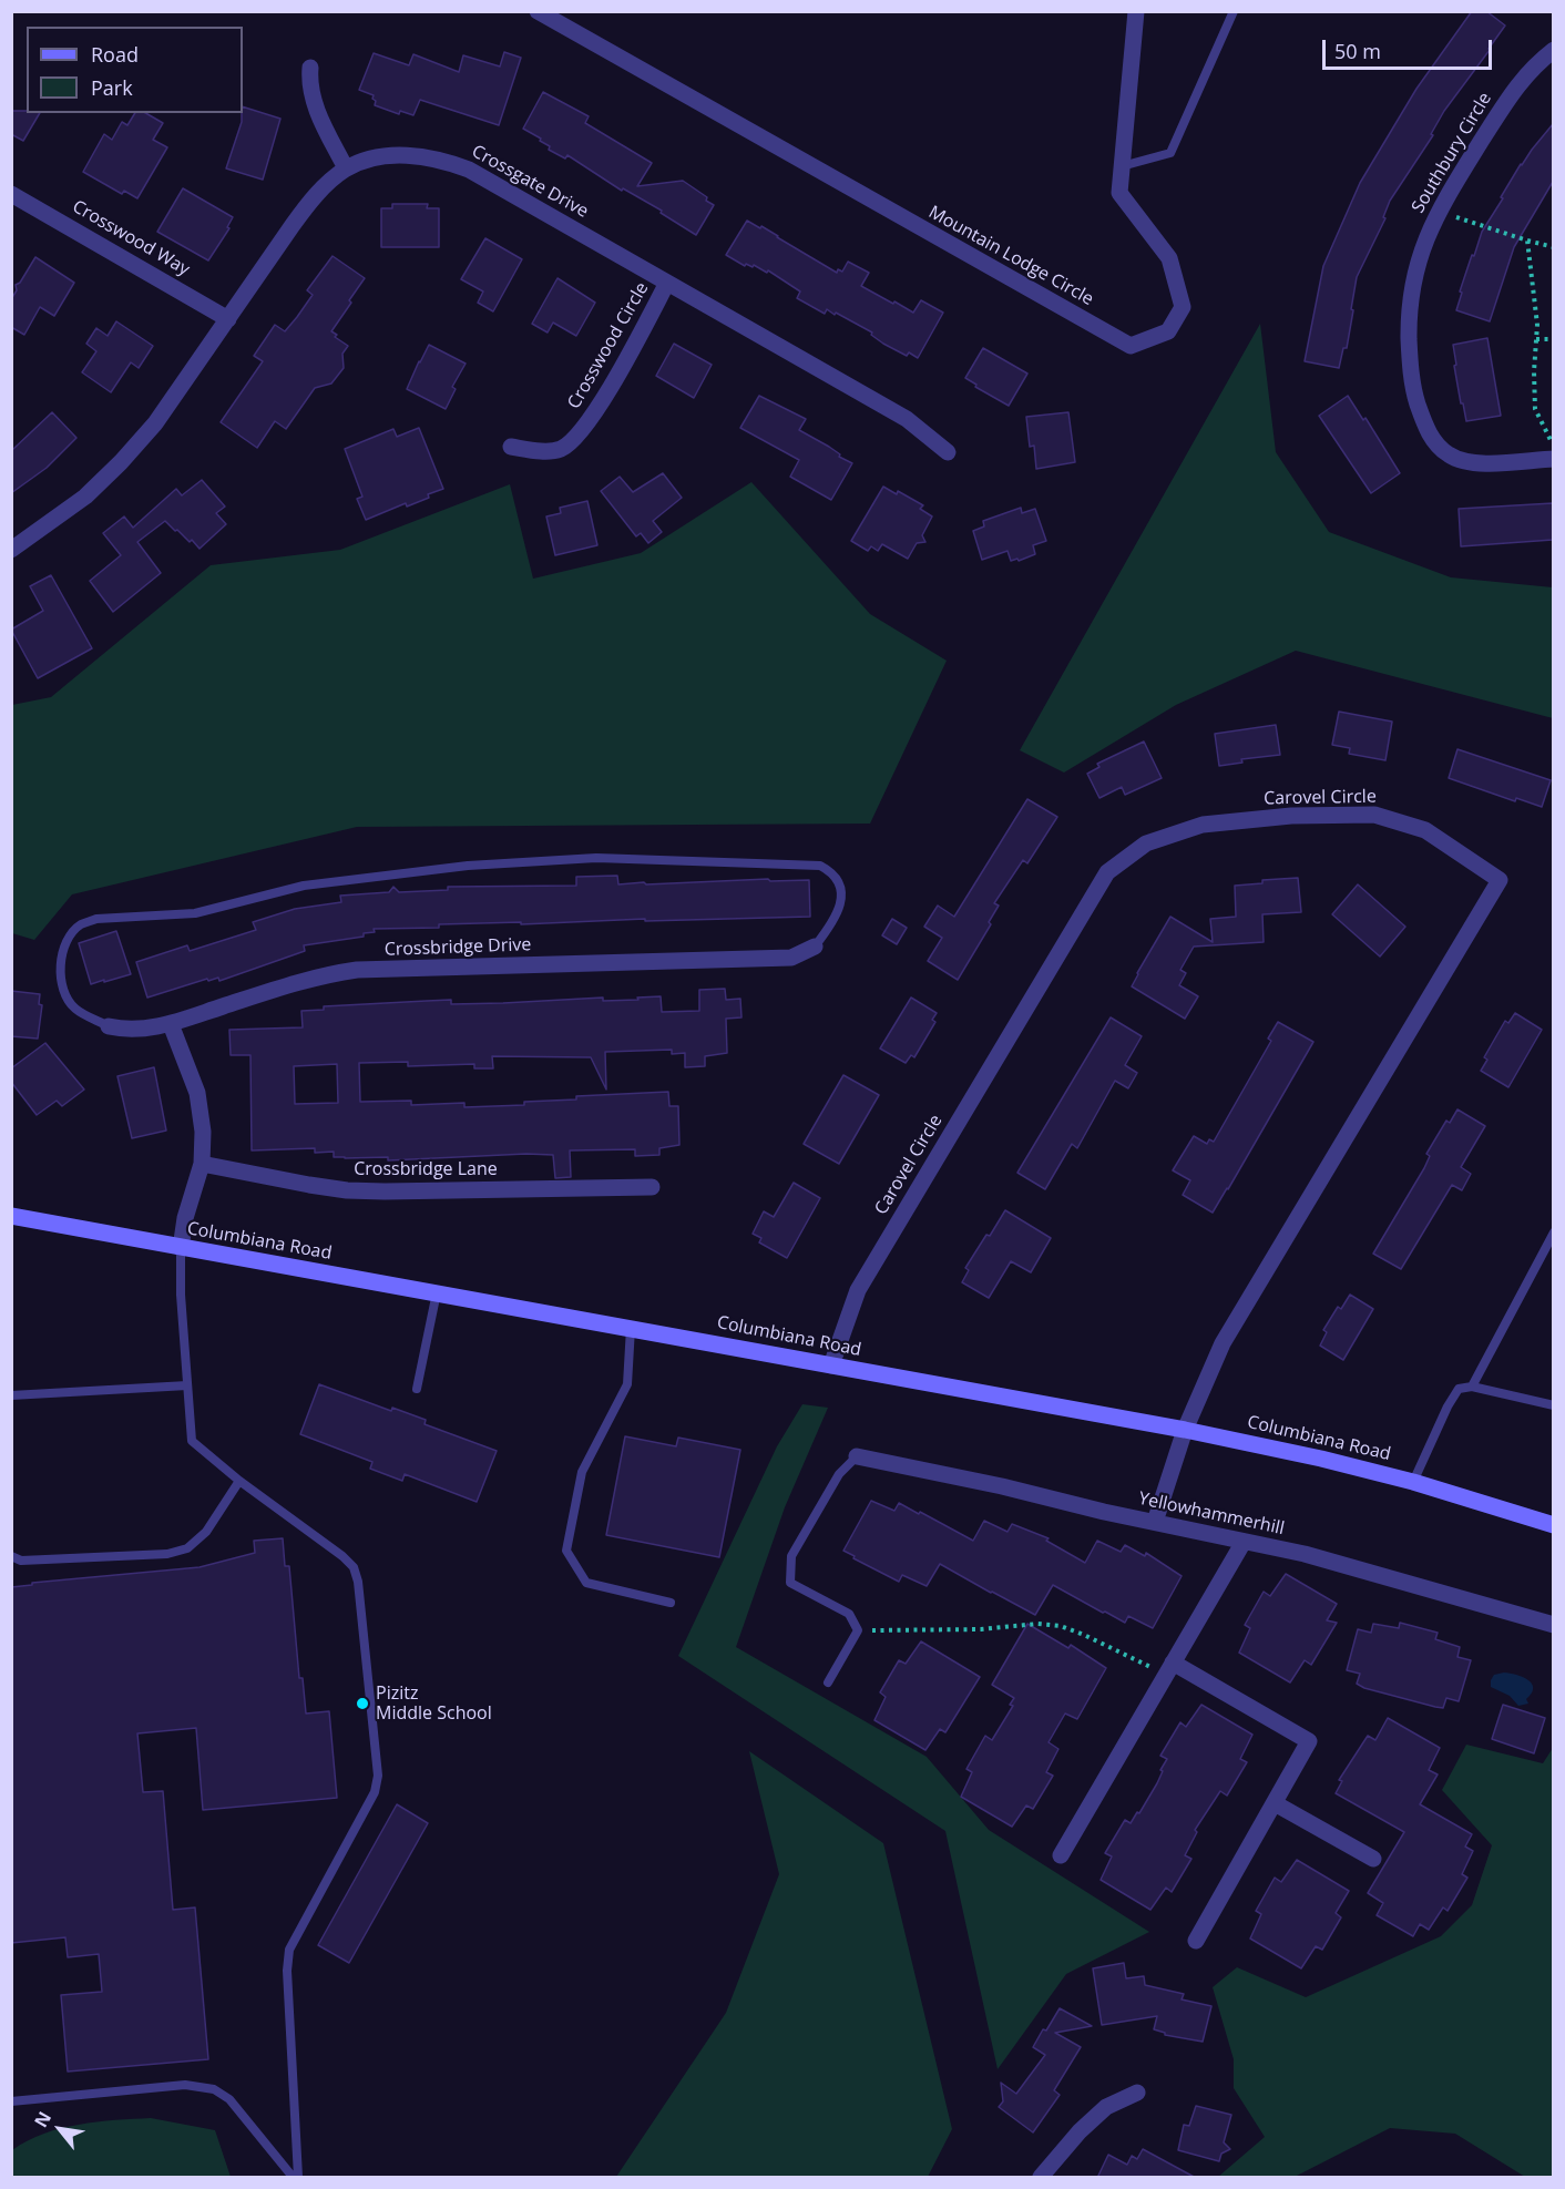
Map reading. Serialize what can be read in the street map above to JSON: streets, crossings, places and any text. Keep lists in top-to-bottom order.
{
  "streets": {
    "main road": ["Columbiana Road"],
    "street": [
      "Southbury Circle",
      "Crossgate Drive",
      "Crosswood Way",
      "Mountain Lodge Circle",
      "Crosswood Circle",
      "Carovel Circle",
      "Crossbridge Drive",
      "Crossbridge Lane",
      "Yellowhammerhill"
    ]
  },
  "crossings": [
    ["Crossgate Drive", "Crosswood Way"],
    ["Crossgate Drive", "Crosswood Circle"],
    ["Carovel Circle", "Columbiana Road"]
  ],
  "places": ["Pizitz Middle School"],
  "legend": ["Road", "Park"],
  "scale_bar": "50 m",
  "north": "top left"
}
